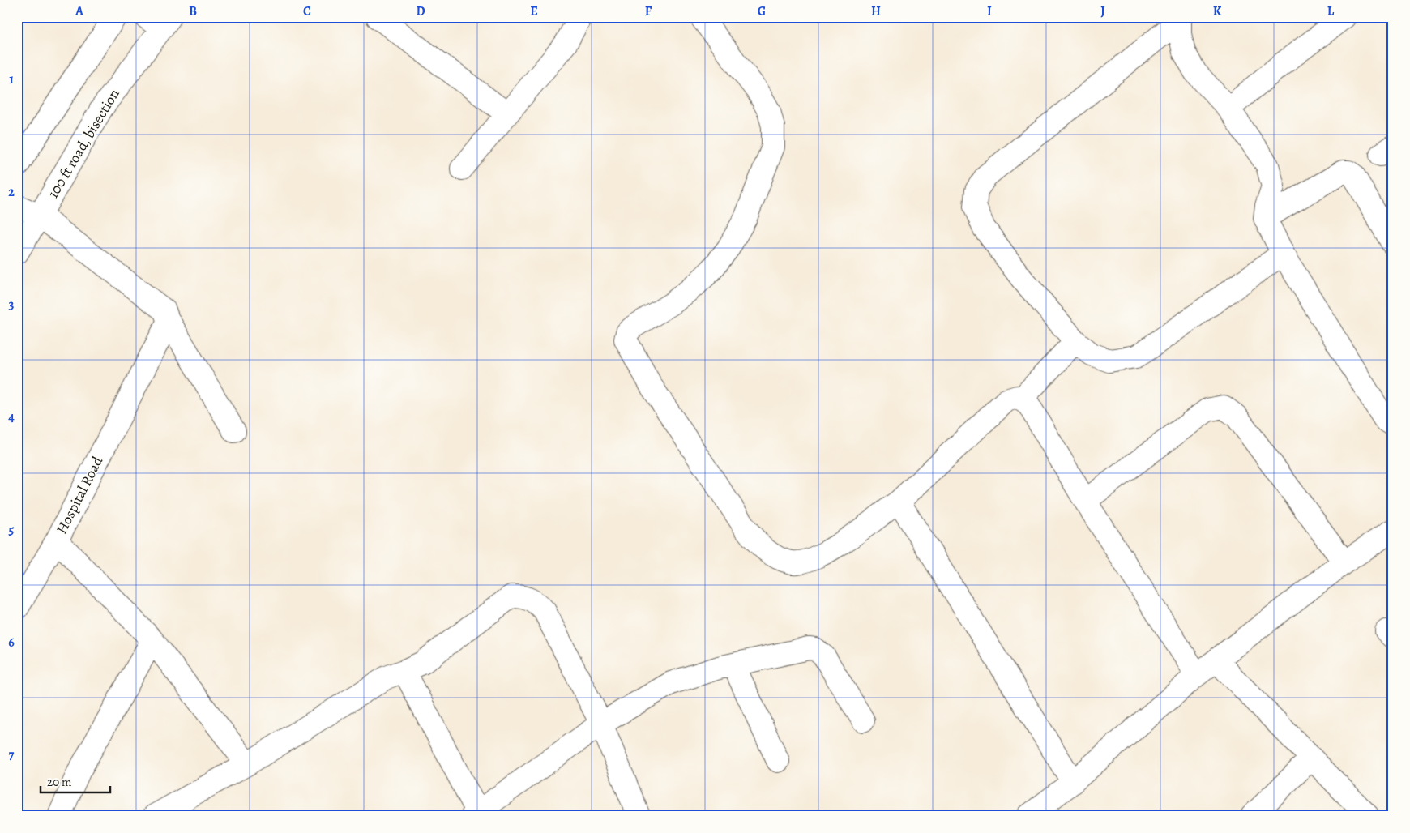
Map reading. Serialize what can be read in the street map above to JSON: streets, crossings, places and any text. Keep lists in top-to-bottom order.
{
  "streets": {
    "street": ["100 ft road, bisection", "Hospital Road"]
  },
  "scale_bar": "20 m",
  "grid": {
    "columns": [
      "A",
      "B",
      "C",
      "D",
      "E",
      "F",
      "G",
      "H",
      "I",
      "J",
      "K",
      "L"
    ],
    "rows": [
      "1",
      "2",
      "3",
      "4",
      "5",
      "6",
      "7"
    ]
  }
}
